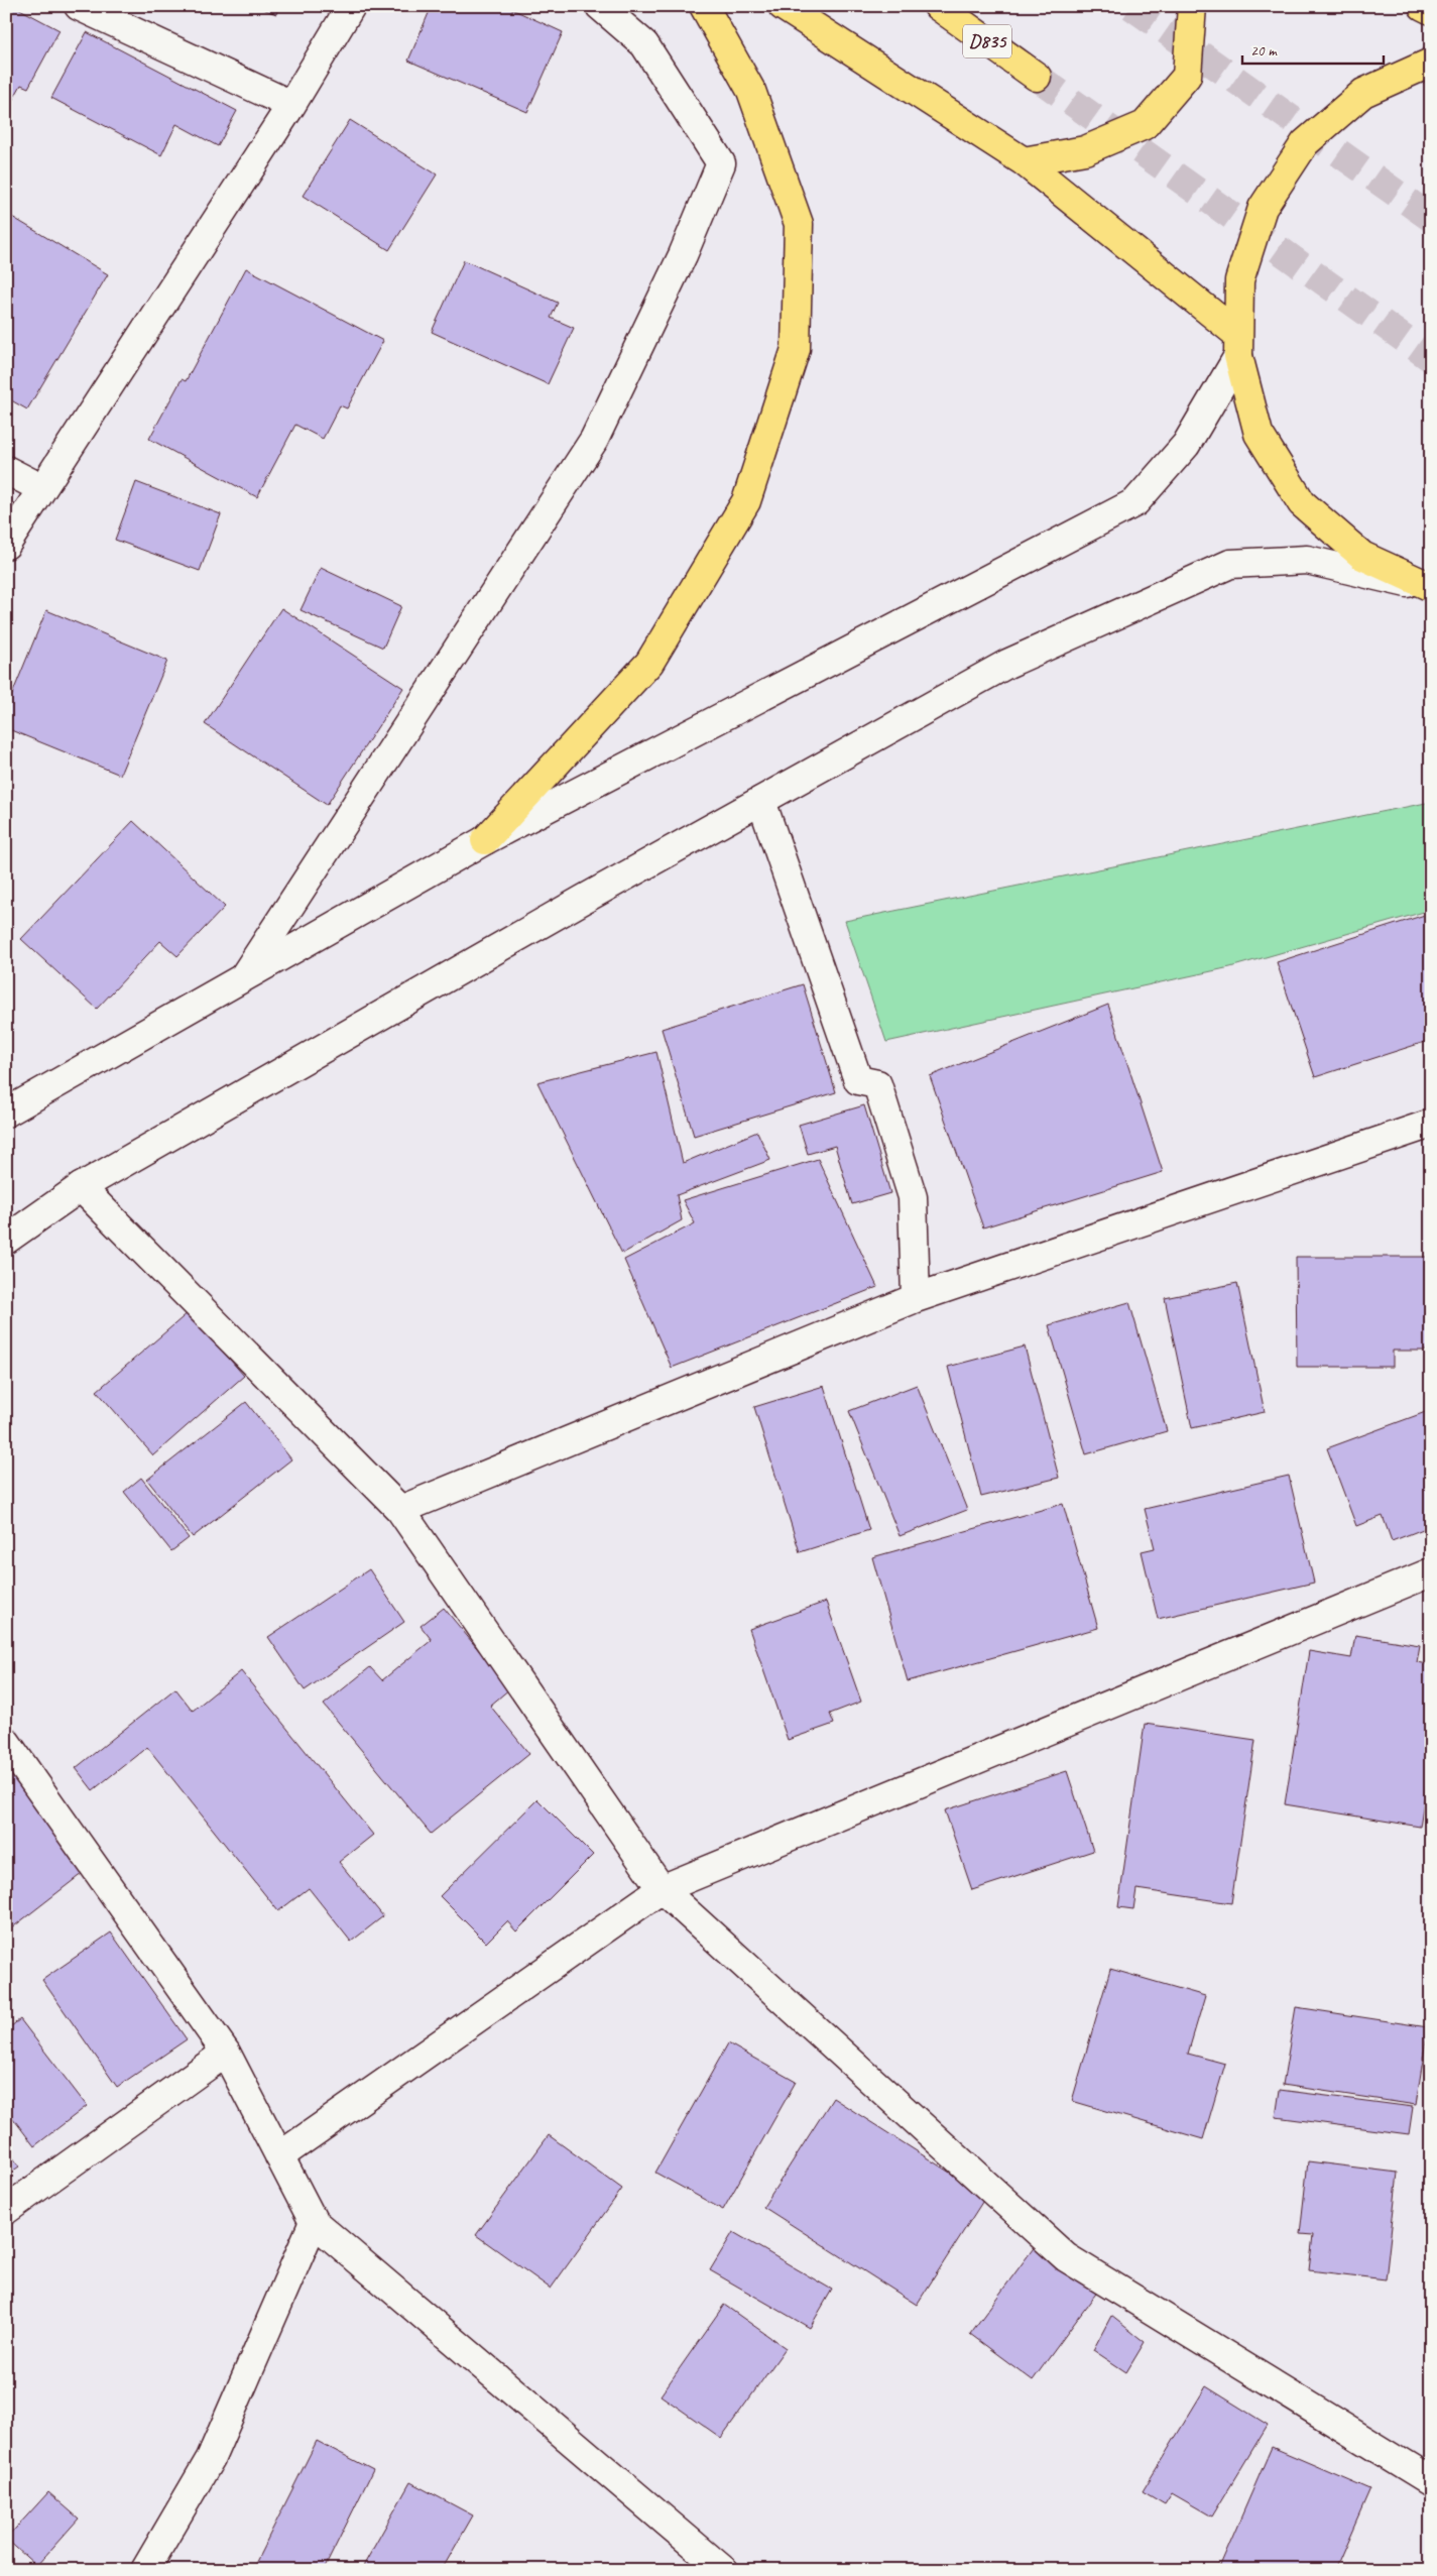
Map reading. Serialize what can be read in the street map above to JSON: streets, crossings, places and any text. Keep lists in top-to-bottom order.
{
  "streets": {
    "highway": ["D835"]
  },
  "scale_bar": "20 m"
}
